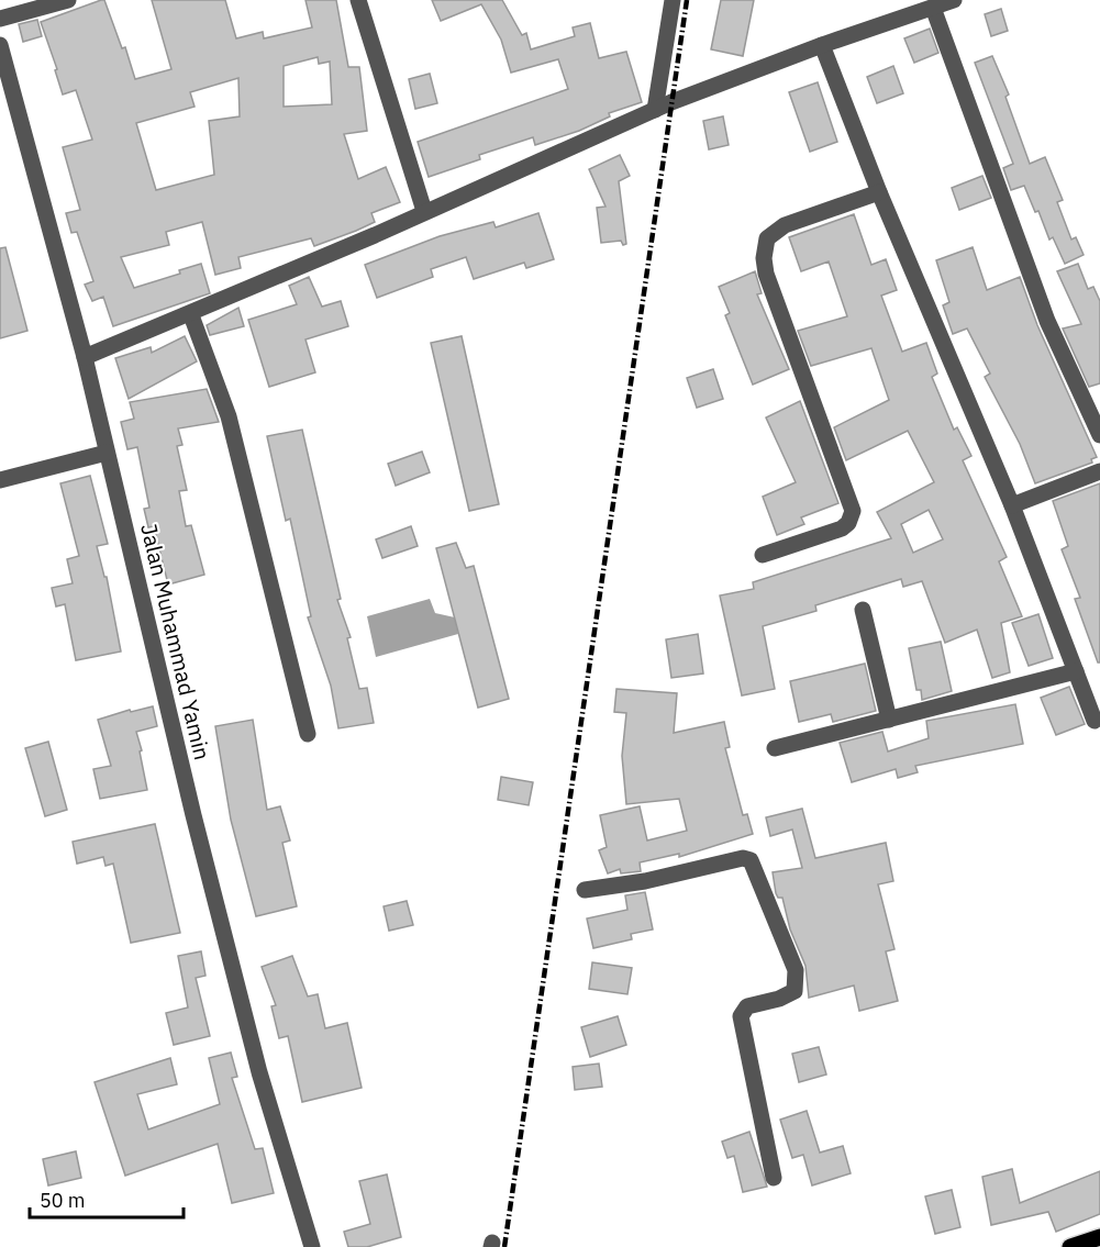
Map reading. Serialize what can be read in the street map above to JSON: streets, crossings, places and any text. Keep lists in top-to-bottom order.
{
  "streets": {
    "street": ["Jalan Muhammad Yamin"]
  },
  "scale_bar": "50 m"
}
